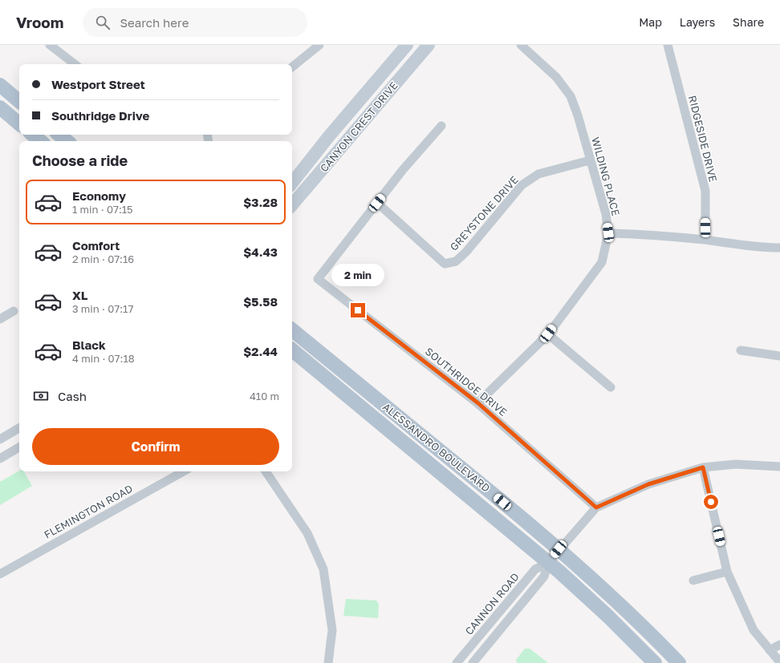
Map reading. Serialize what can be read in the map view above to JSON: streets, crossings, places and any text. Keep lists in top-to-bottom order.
{
  "streets": {
    "main road": ["CANYON CREST DRIVE", "ALESSANDRO BOULEVARD"],
    "street": [
      "RIDGESIDE DRIVE",
      "WILDING PLACE",
      "GREYSTONE DRIVE",
      "SOUTHRIDGE DRIVE",
      "FLEMINGTON ROAD",
      "CANNON ROAD"
    ]
  },
  "crossings": [
    ["WILDING PLACE", "GREYSTONE DRIVE"],
    ["WILDING PLACE", "SOUTHRIDGE DRIVE"],
    ["GREYSTONE DRIVE", "SOUTHRIDGE DRIVE"],
    ["SOUTHRIDGE DRIVE", "CANNON ROAD"],
    ["ALESSANDRO BOULEVARD", "CANNON ROAD"]
  ],
  "page": {
    "header": "Vroom",
    "search": "Search here",
    "nav": ["Map", "Layers", "Share"],
    "banner": ["Westport Street", "Southridge Drive"],
    "heading": "Choose a ride",
    "list": [
      {
        "name": "Economy",
        "note": "1 min · 07:15",
        "value": "$3.28"
      },
      {
        "name": "Comfort",
        "note": "2 min · 07:16",
        "value": "$4.43"
      },
      {
        "name": "XL",
        "note": "3 min · 07:17",
        "value": "$5.58"
      },
      {
        "name": "Black",
        "note": "4 min · 07:18",
        "value": "$2.44"
      }
    ],
    "bubble": "2 min",
    "pay": ["Cash", "410 m"],
    "buttons": "Confirm"
  }
}
